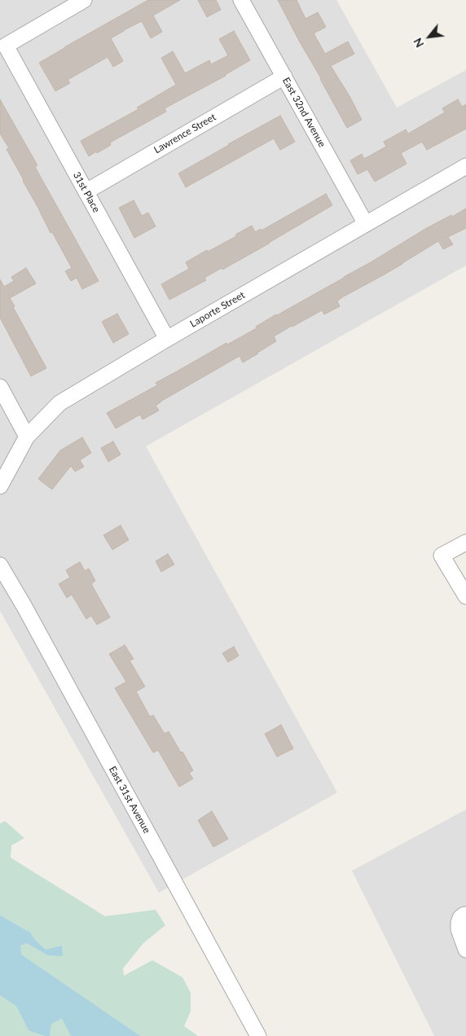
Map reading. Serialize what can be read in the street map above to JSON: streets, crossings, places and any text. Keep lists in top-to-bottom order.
{
  "streets": {
    "street": [
      "East 32nd Avenue",
      "Lawrence Street",
      "31st Place",
      "Laporte Street",
      "East 31st Avenue"
    ]
  },
  "crossings": [
    ["East 32nd Avenue", "Lawrence Street"],
    ["East 32nd Avenue", "Laporte Street"],
    ["Lawrence Street", "31st Place"],
    ["31st Place", "Laporte Street"]
  ],
  "north": "bottom left"
}
